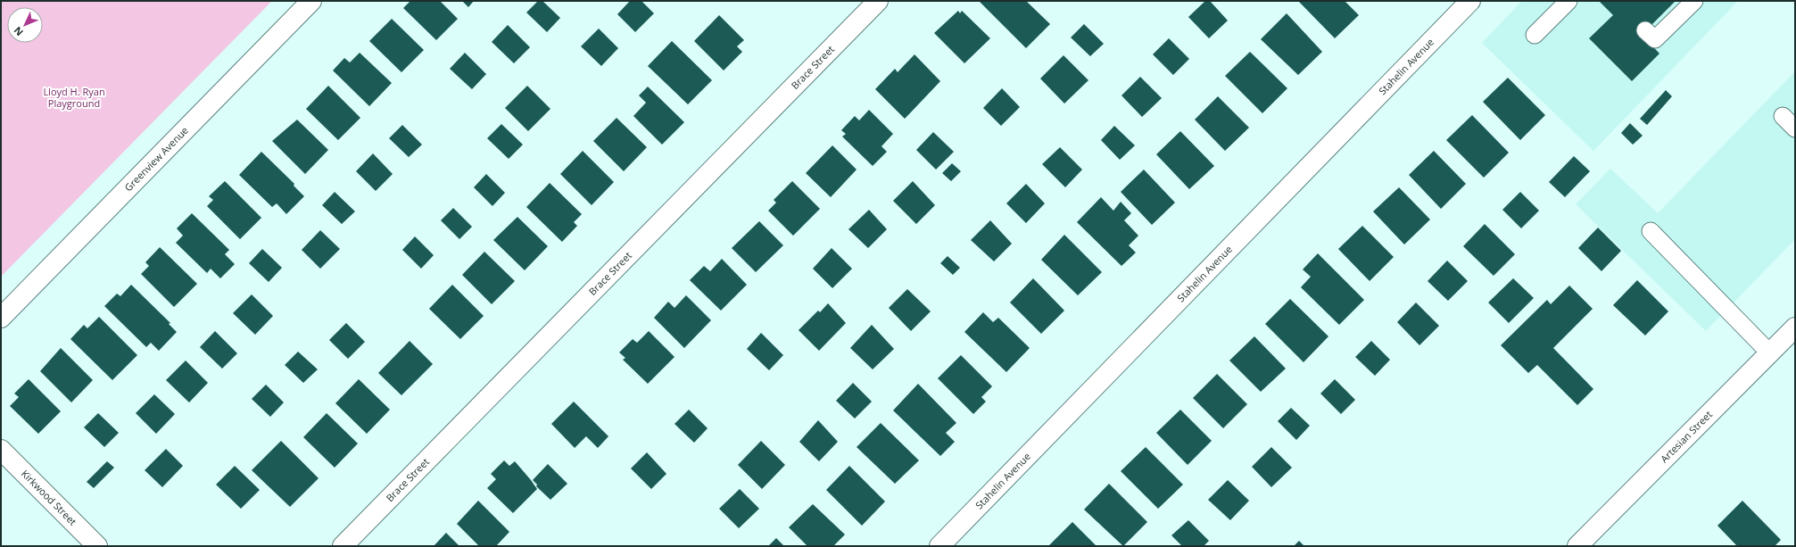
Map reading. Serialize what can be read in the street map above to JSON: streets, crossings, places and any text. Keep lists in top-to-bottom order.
{
  "streets": {
    "street": [
      "Stahelin Avenue",
      "Brace Street",
      "Greenview Avenue",
      "Artesian Street",
      "Kirkwood Street"
    ]
  },
  "parks": ["Lloyd H. Ryan Playground"],
  "north": "bottom left"
}
